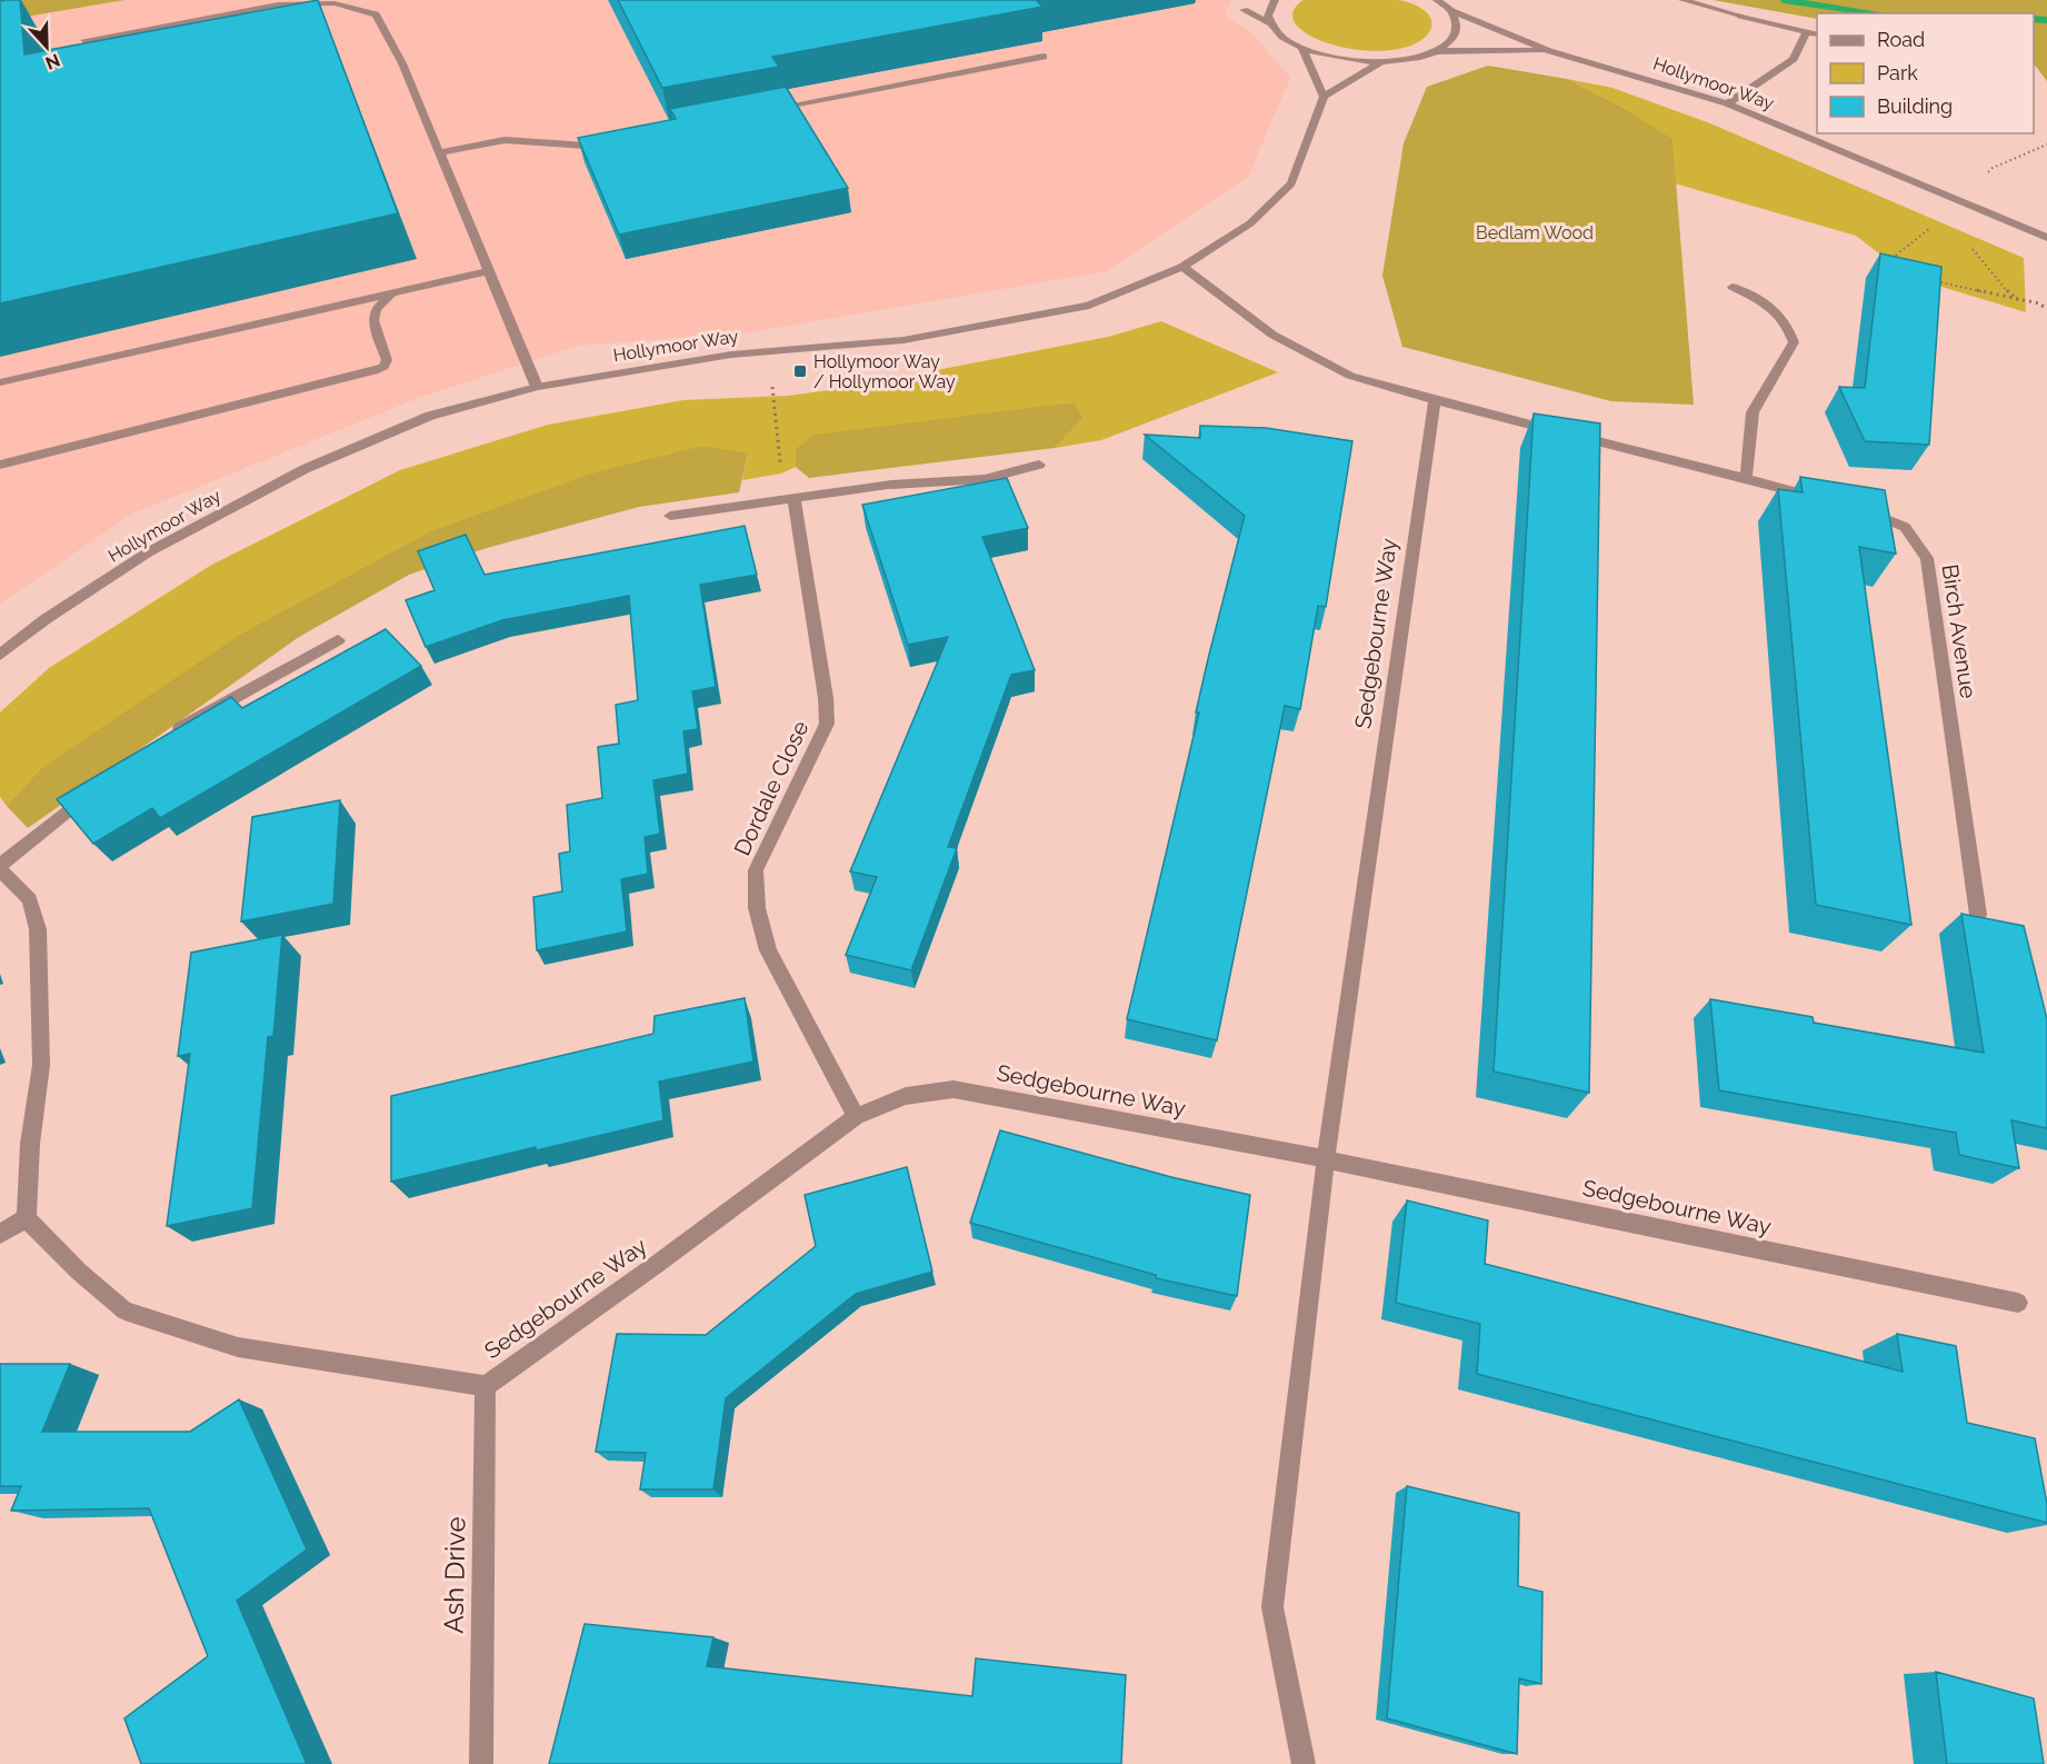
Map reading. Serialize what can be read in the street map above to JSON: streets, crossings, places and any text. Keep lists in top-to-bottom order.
{
  "streets": {
    "street": [
      "Hollymoor Way",
      "Birch Avenue",
      "Sedgebourne Way",
      "Dordale Close",
      "Ash Drive"
    ]
  },
  "crossings": [
    ["Sedgebourne Way", "Dordale Close"],
    ["Sedgebourne Way", "Ash Drive"]
  ],
  "parks": ["Bedlam Wood"],
  "places": {
    "transit": ["Hollymoor Way / Hollymoor Way"]
  },
  "legend": ["Road", "Park", "Building"],
  "north": "bottom"
}
